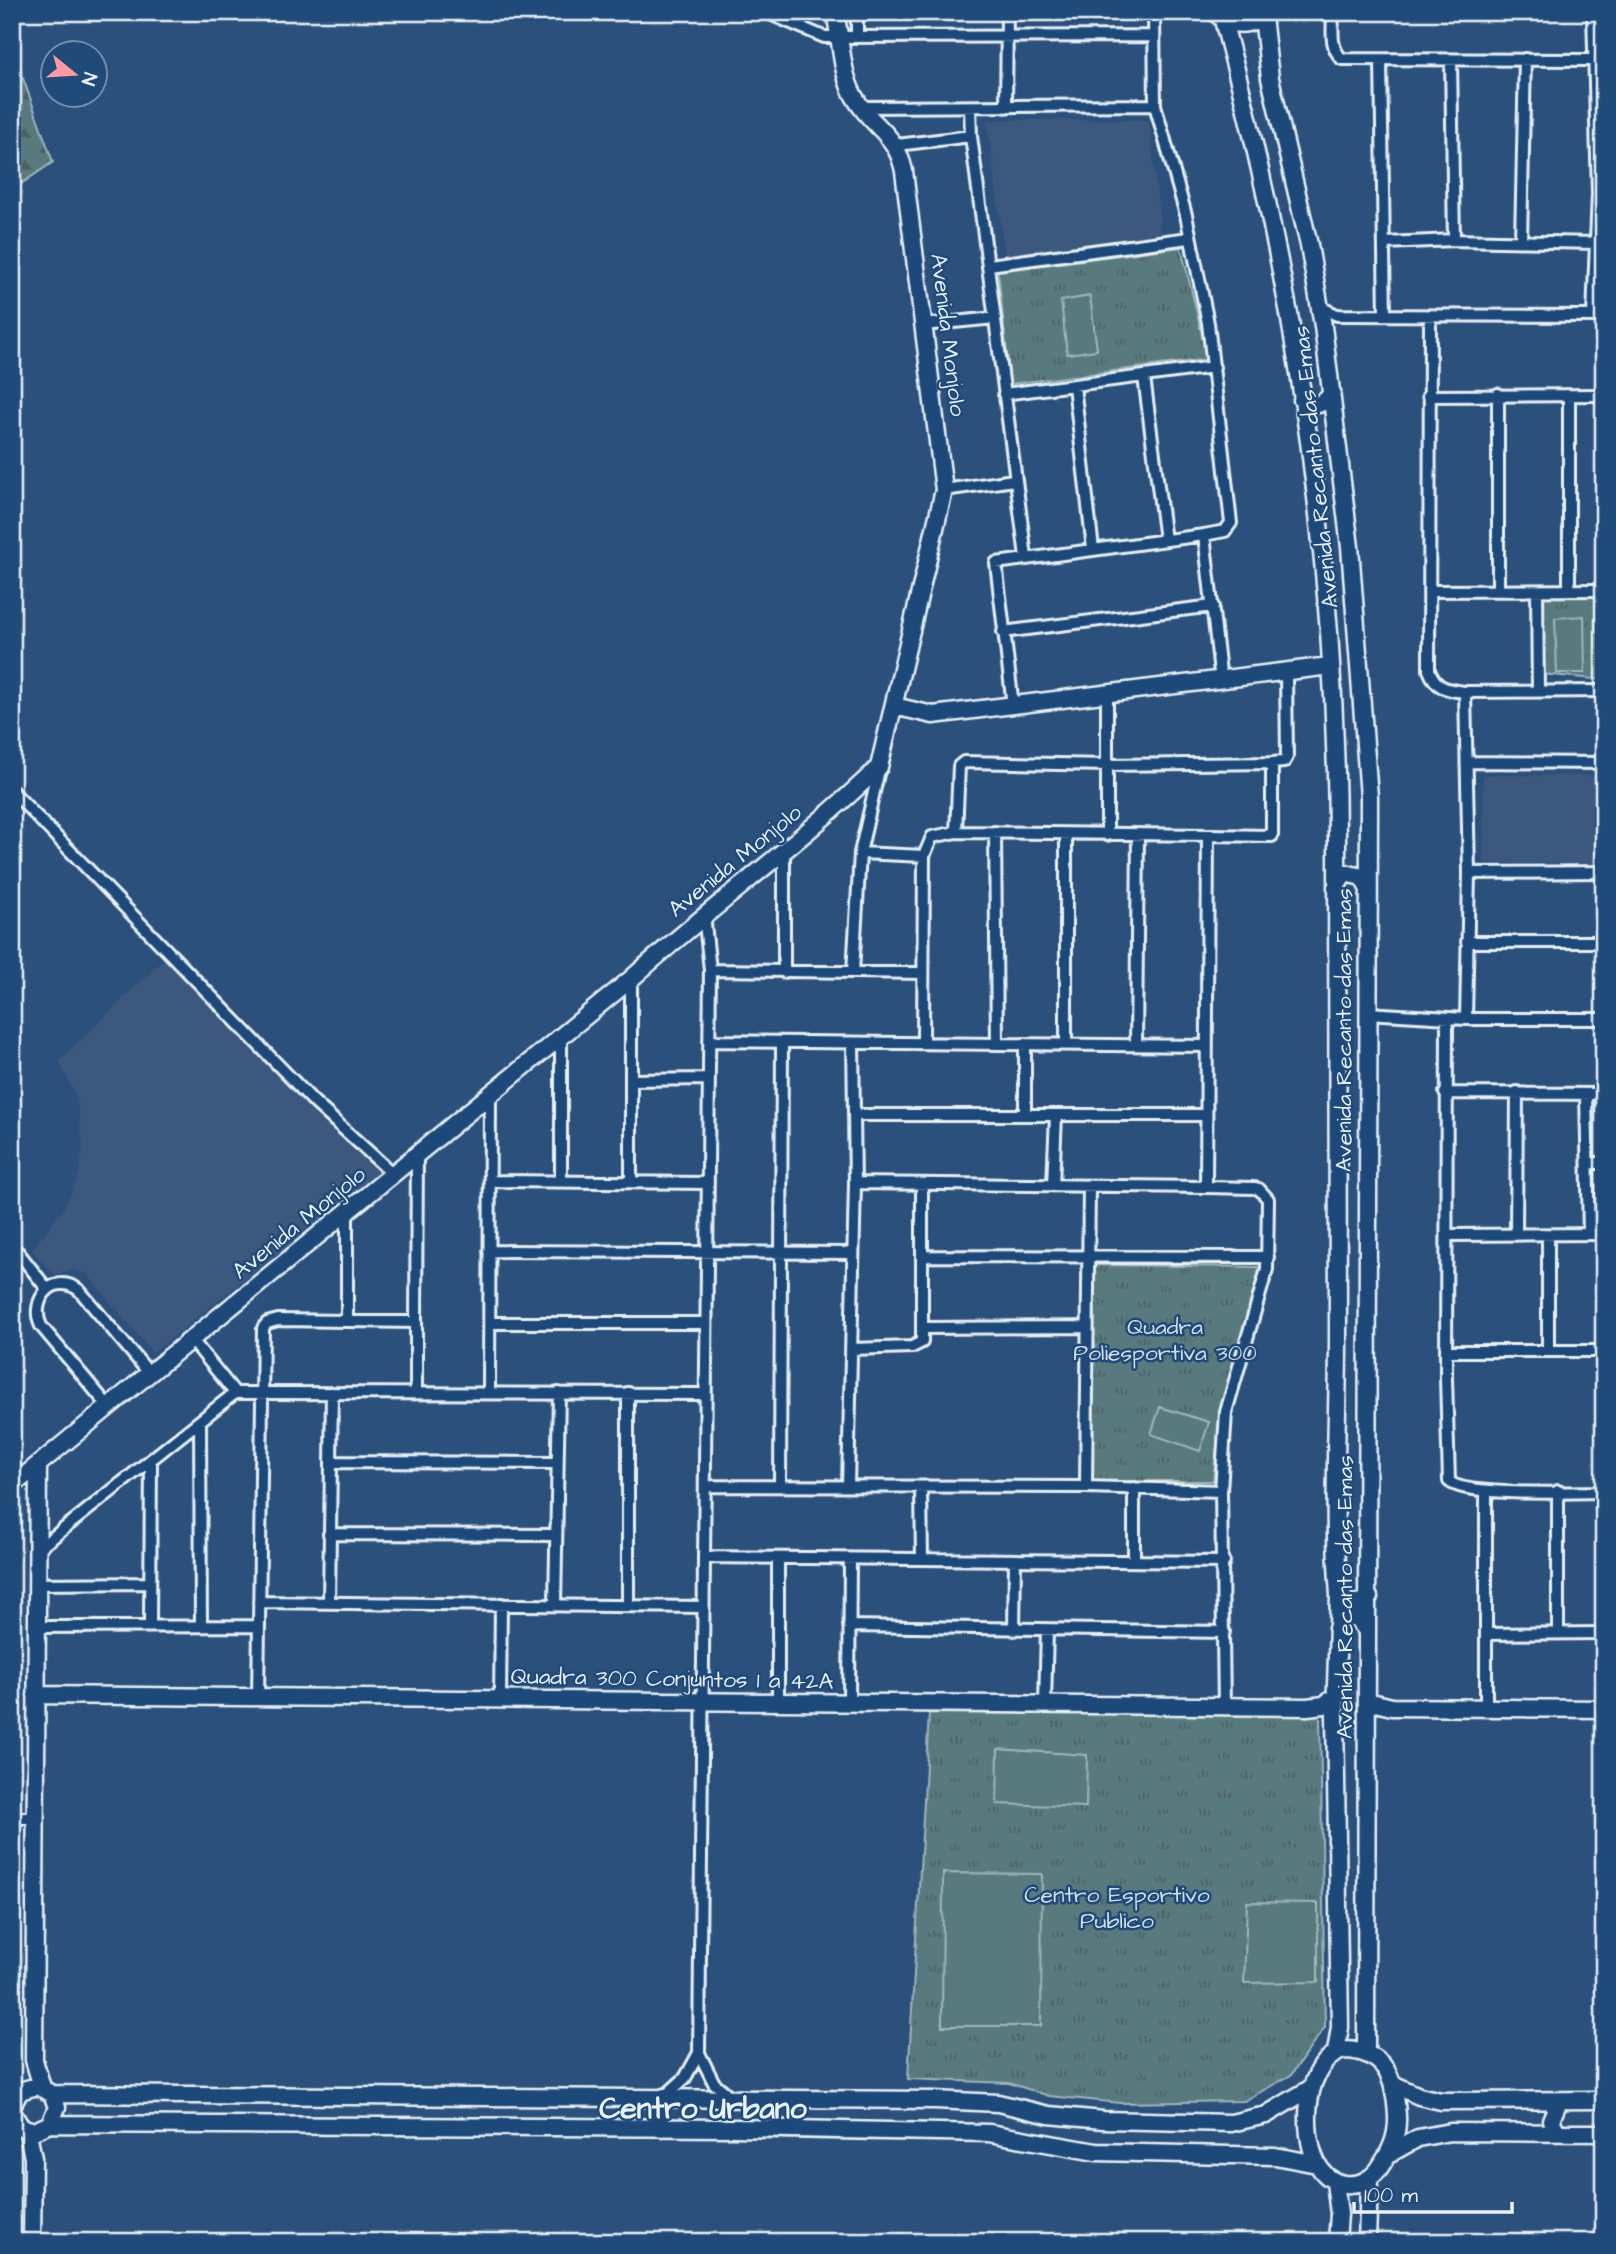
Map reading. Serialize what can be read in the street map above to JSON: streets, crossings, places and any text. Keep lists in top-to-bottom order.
{
  "streets": {
    "main road": ["Avenida Monjolo", "Avenida Recanto das Emas", "Quadra 300 Conjuntos 1 a 42A"]
  },
  "crossings": [
    ["Avenida Recanto das Emas", "Quadra 300 Conjuntos 1 a 42A"]
  ],
  "districts": ["Centro Urbano"],
  "parks": ["Quadra Poliesportiva 300", "Centro Esportivo Publico"],
  "scale_bar": "100 m",
  "north": "right"
}
